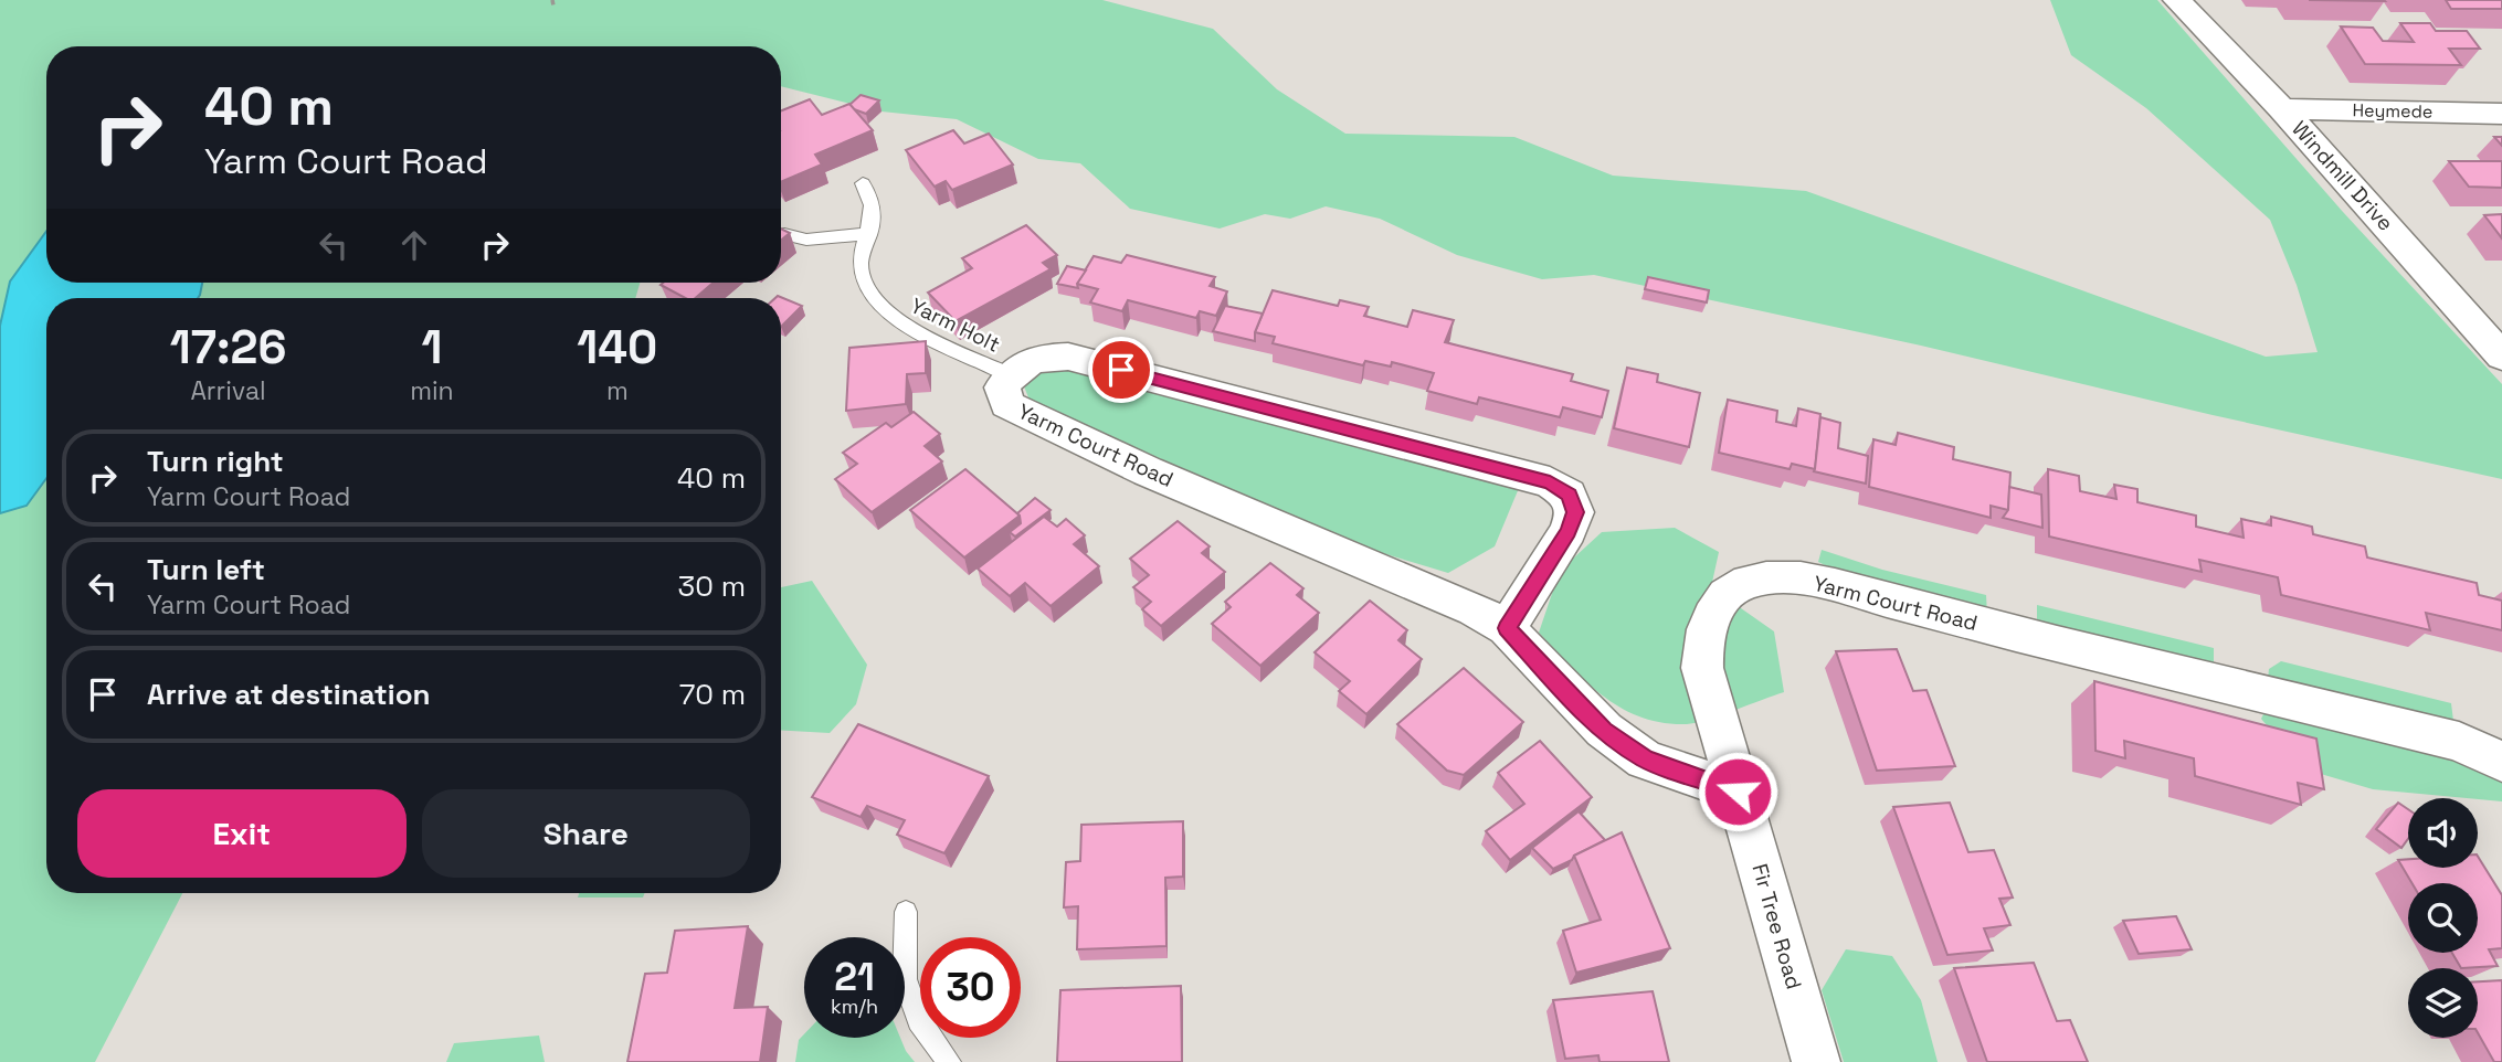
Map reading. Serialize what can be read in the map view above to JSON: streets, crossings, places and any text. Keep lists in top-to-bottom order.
{
  "streets": {
    "street": [
      "Heymede",
      "Windmill Drive",
      "Yarm Court Road",
      "Fir Tree Road"
    ],
    "lane": ["Yarm Holt"]
  },
  "crossings": [
    ["Heymede", "Windmill Drive"],
    ["Yarm Holt", "Yarm Court Road"],
    ["Yarm Court Road", "Fir Tree Road"]
  ],
  "page": {
    "turn": ["40 m", "Yarm Court Road"],
    "eta": [
      "17:26",
      "Arrival",
      "1",
      "min",
      "140",
      "m"
    ],
    "list": [
      {
        "name": "Turn right",
        "note": "Yarm Court Road",
        "value": "40 m"
      },
      {
        "name": "Turn left",
        "note": "Yarm Court Road",
        "value": "30 m"
      },
      {
        "name": "Arrive at destination",
        "value": "70 m"
      }
    ],
    "buttons": ["Exit", "Share"],
    "speed": "21 km/h",
    "limit": "30"
  }
}
